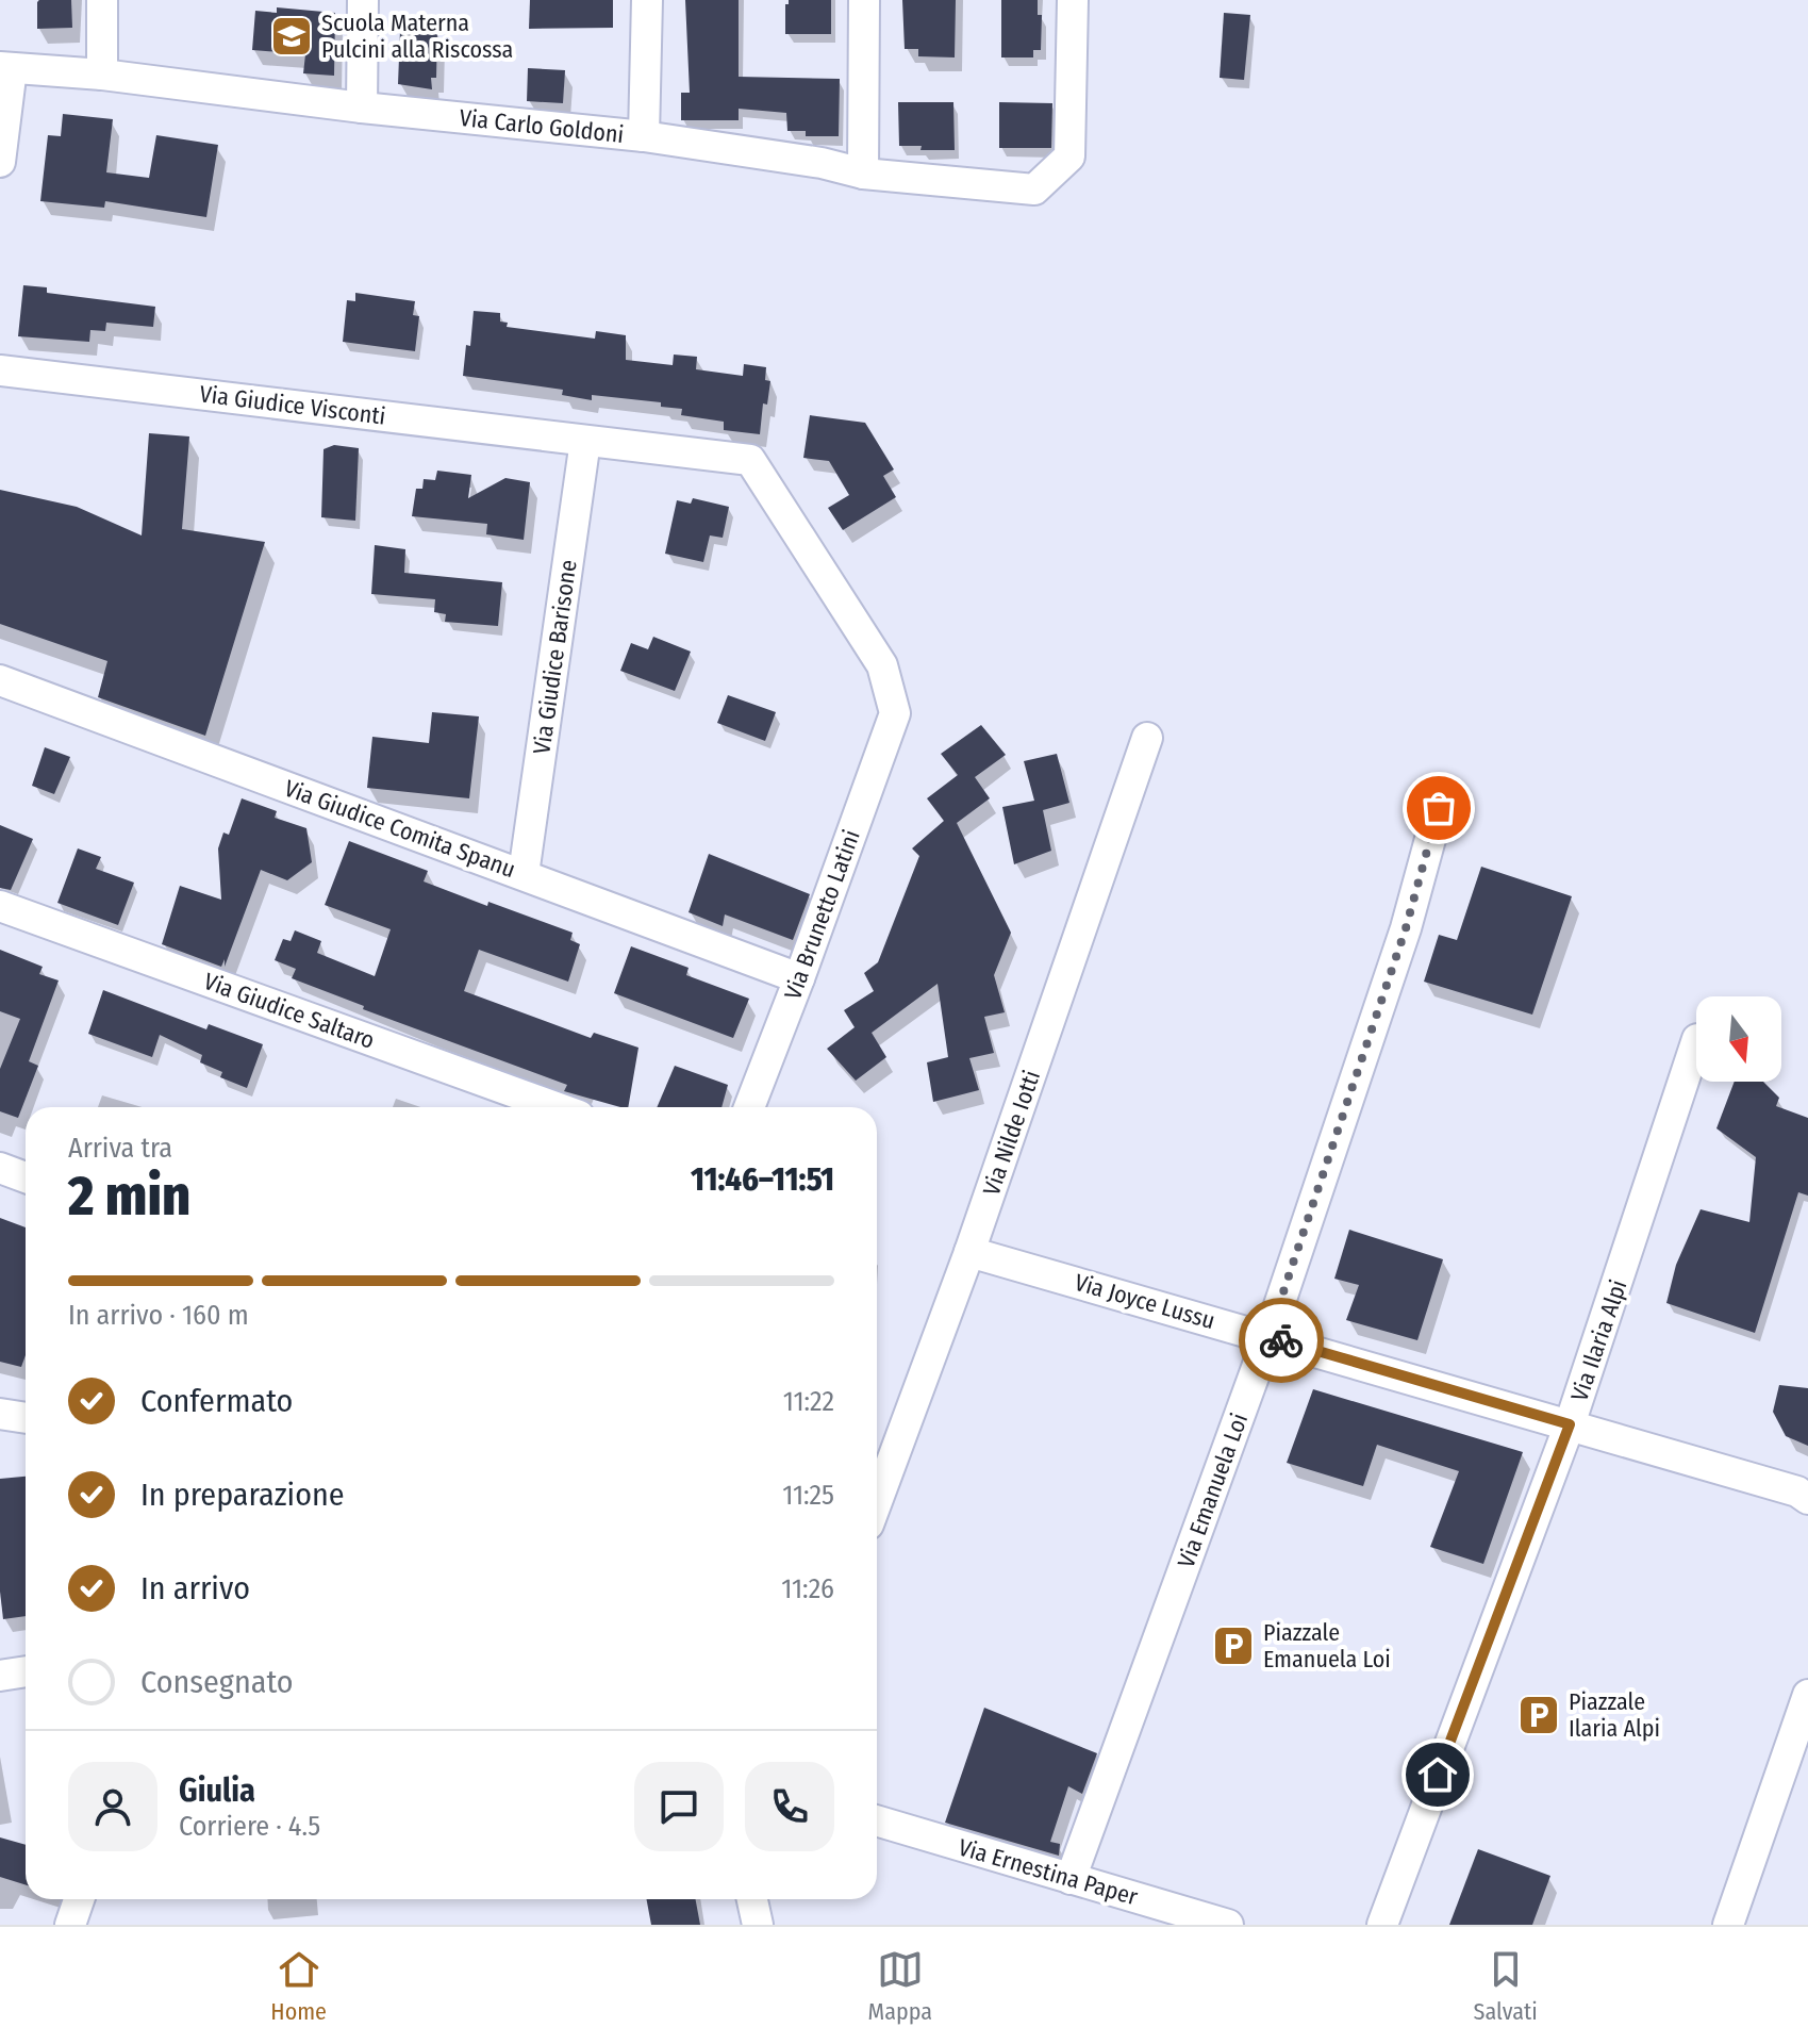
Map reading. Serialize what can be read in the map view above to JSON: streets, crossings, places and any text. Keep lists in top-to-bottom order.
{
  "streets": {
    "street": [
      "Via Carlo Goldoni",
      "Via Giudice Visconti",
      "Via Giudice Barisone",
      "Via Giudice Comita Spanu",
      "Via Brunetto Latini",
      "Via Giudice Saltaro",
      "Via Nilde Iotti",
      "Via Joyce Lussu",
      "Via Ilaria Alpi",
      "Via Emanuela Loi",
      "Via Ernestina Paper"
    ]
  },
  "crossings": [
    ["Via Giudice Visconti", "Via Giudice Barisone"],
    ["Via Giudice Visconti", "Via Brunetto Latini"],
    ["Via Giudice Barisone", "Via Giudice Comita Spanu"],
    ["Via Giudice Comita Spanu", "Via Brunetto Latini"],
    ["Via Nilde Iotti", "Via Joyce Lussu"],
    ["Via Joyce Lussu", "Via Ilaria Alpi"],
    ["Via Joyce Lussu", "Via Emanuela Loi"],
    ["Via Emanuela Loi", "Via Ernestina Paper"]
  ],
  "places": {
    "school or university": ["Scuola Materna Pulcini alla Riscossa"],
    "parking": ["Piazzale Emanuela Loi", "Piazzale Ilaria Alpi"]
  },
  "north": "bottom",
  "page": {
    "heading": ["2 min", "Arriva tra", "11:46–11:51"],
    "panel": ["Giulia", "Corriere · 4.5"],
    "bar": "In arrivo · 160 m",
    "list": [
      ["Confermato", "11:22"],
      ["In preparazione", "11:25"],
      ["In arrivo", "11:26"],
      "Consegnato"
    ],
    "tabs": ["Home", "Mappa", "Salvati"]
  }
}
